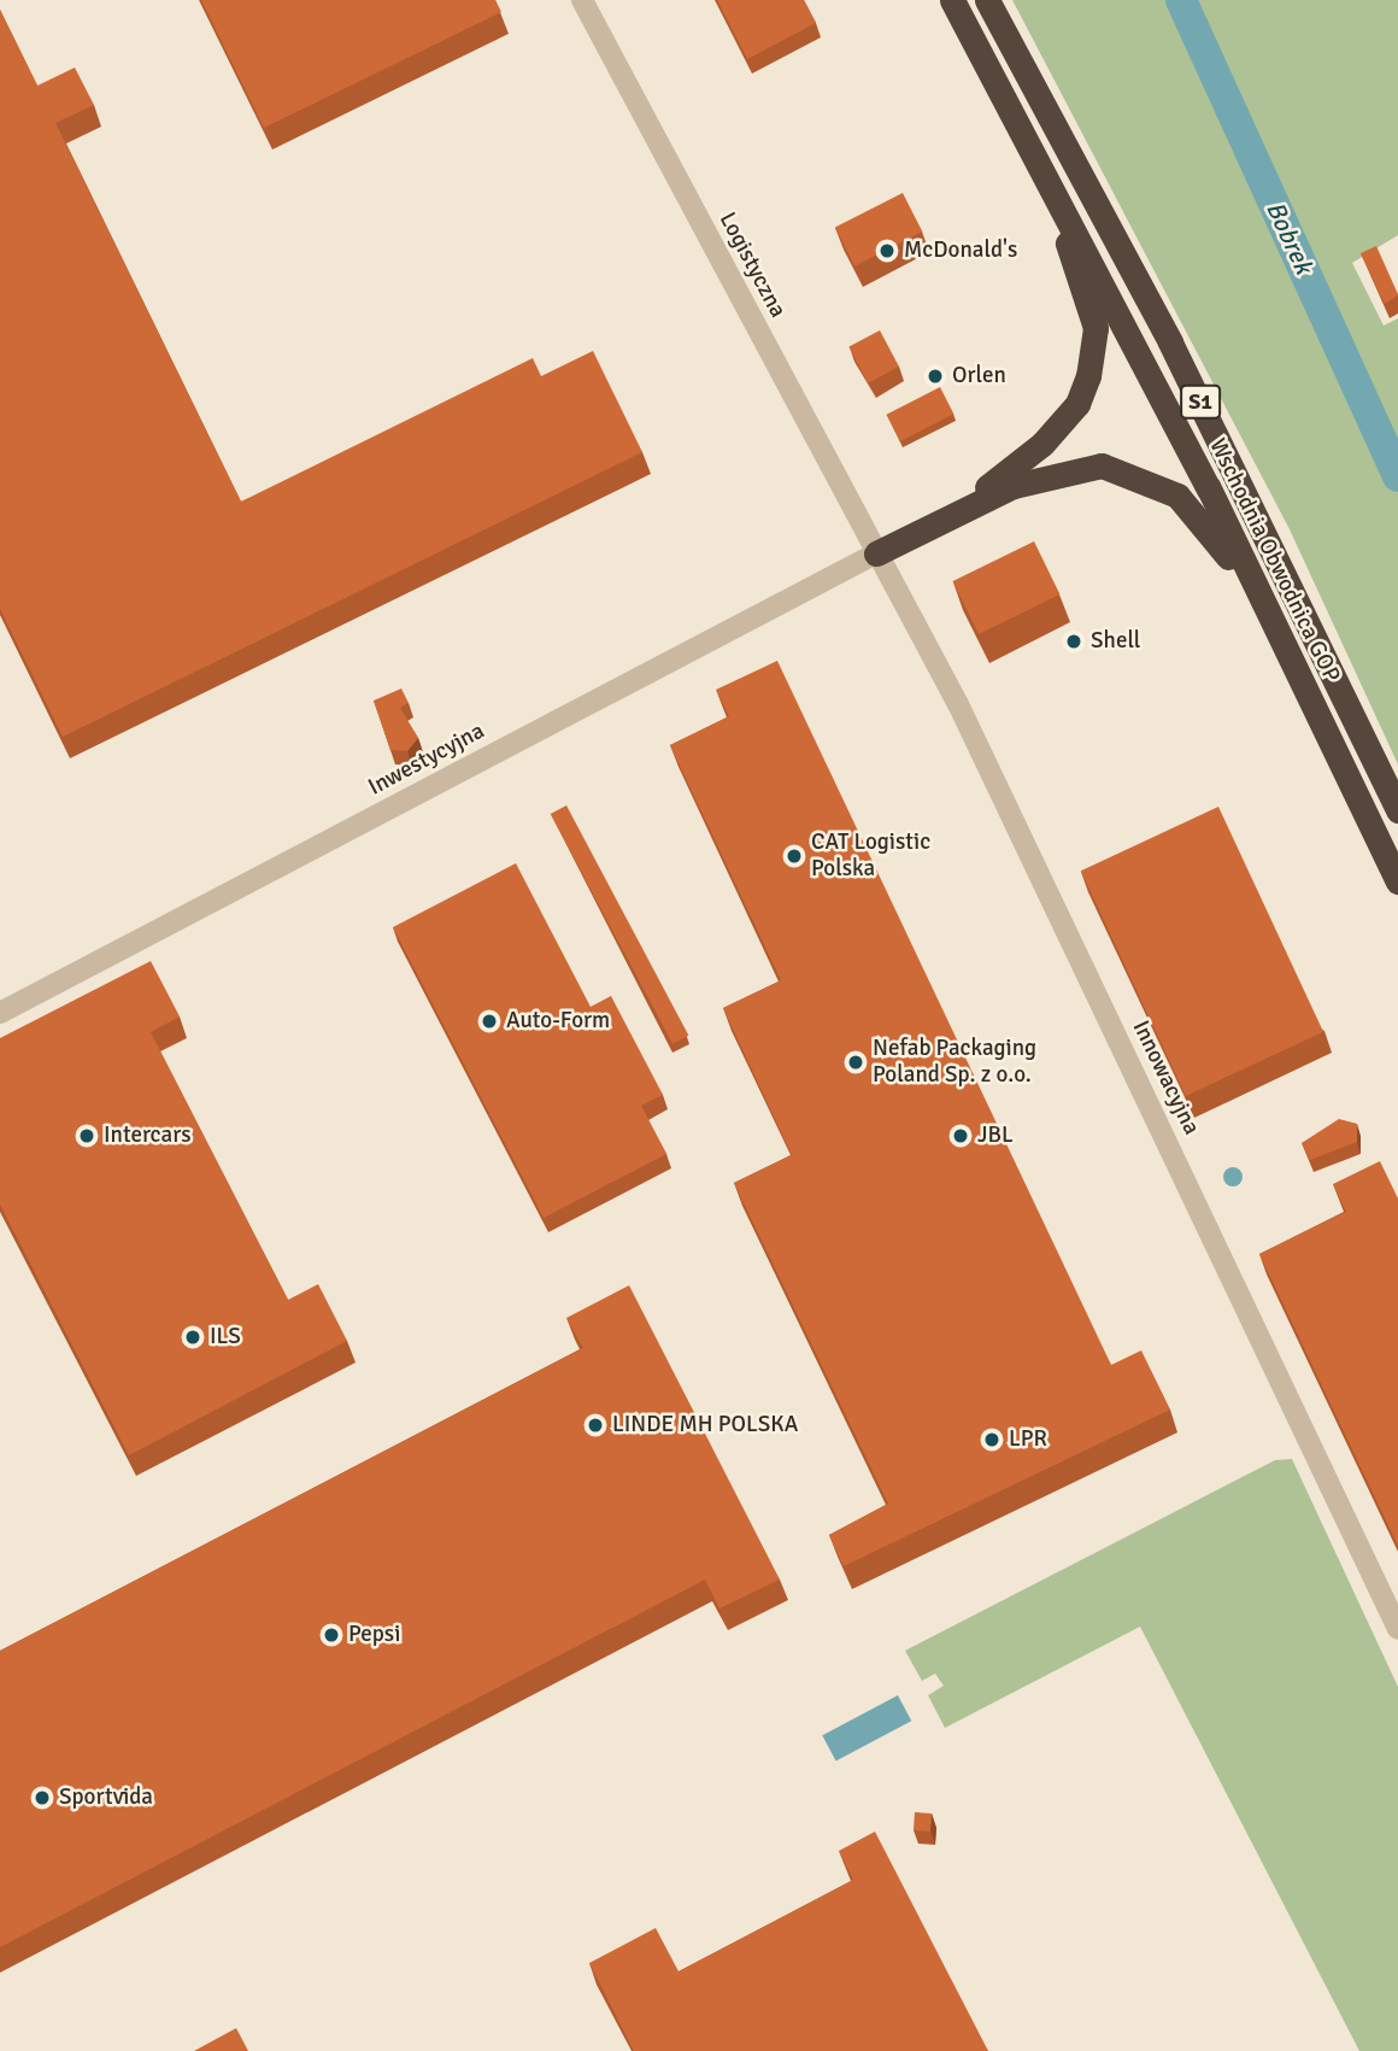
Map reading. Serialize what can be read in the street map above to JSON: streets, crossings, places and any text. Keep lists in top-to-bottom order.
{
  "streets": {
    "highway": ["S1", "Wschodnia Obwodnica GOP"],
    "street": ["Logistyczna", "Inwestycyjna", "Innowacyjna"]
  },
  "crossings": [
    ["Logistyczna", "Inwestycyjna"],
    ["Logistyczna", "Innowacyjna"],
    ["Inwestycyjna", "Innowacyjna"]
  ],
  "water": ["Bobrek"],
  "places": [
    "McDonald's",
    "Orlen",
    "Shell",
    "CAT Logistic Polska",
    "Auto-Form",
    "Nefab Packaging Poland Sp. z o.o.",
    "Intercars",
    "JBL",
    "ILS",
    "LINDE MH POLSKA",
    "LPR",
    "Pepsi",
    "Sportvida"
  ]
}
